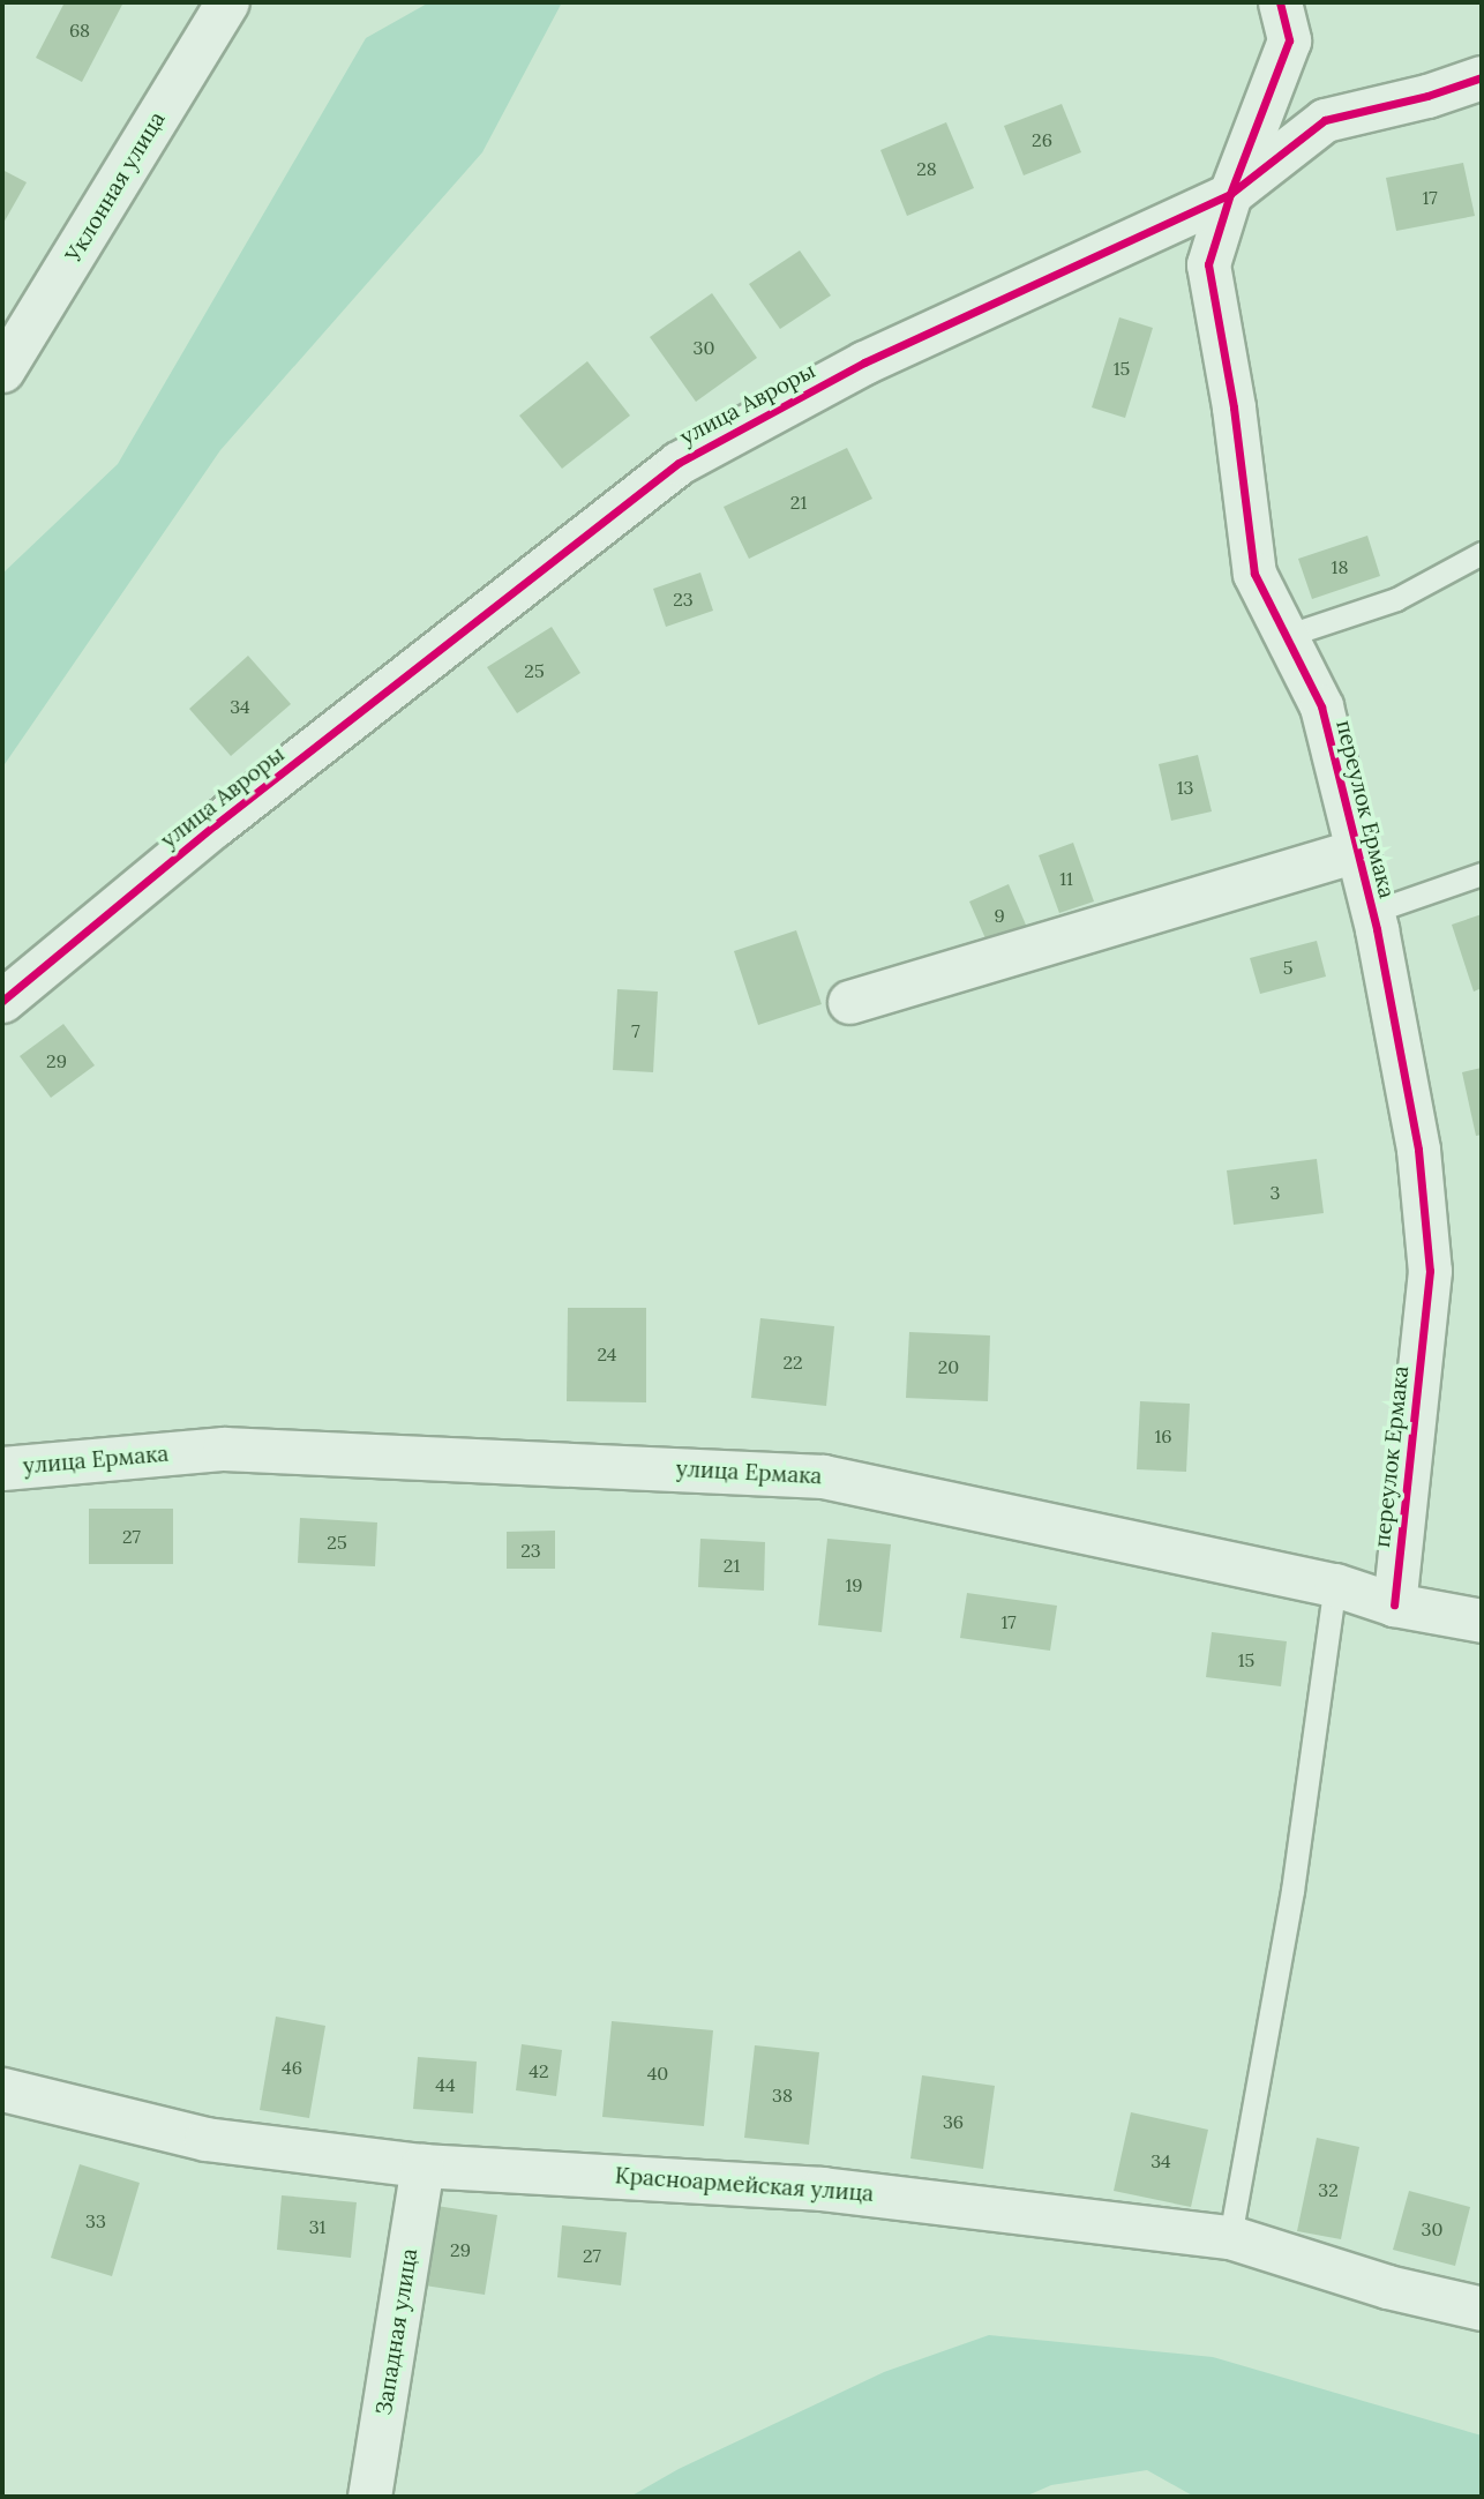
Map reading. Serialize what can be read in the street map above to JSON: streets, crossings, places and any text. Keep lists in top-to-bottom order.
{
  "streets": {
    "street": [
      "Уклонная улица",
      "улица Авроры",
      "переулок Ермака",
      "улица Ермака",
      "Красноармейская улица",
      "Западная улица"
    ]
  },
  "crossings": [
    ["улица Авроры", "переулок Ермака"],
    ["переулок Ермака", "улица Ермака"],
    ["Красноармейская улица", "Западная улица"]
  ],
  "house_numbers": [
    "68",
    "26",
    "28",
    "17",
    "30",
    "15",
    "21",
    "18",
    "23",
    "25",
    "34",
    "13",
    "11",
    "9",
    "5",
    "7",
    "29",
    "3",
    "24",
    "22",
    "20",
    "16",
    "27",
    "25",
    "23",
    "21",
    "19",
    "17",
    "15",
    "46",
    "42",
    "40",
    "44",
    "38",
    "36",
    "34",
    "32",
    "33",
    "31",
    "30",
    "29",
    "27"
  ]
}
